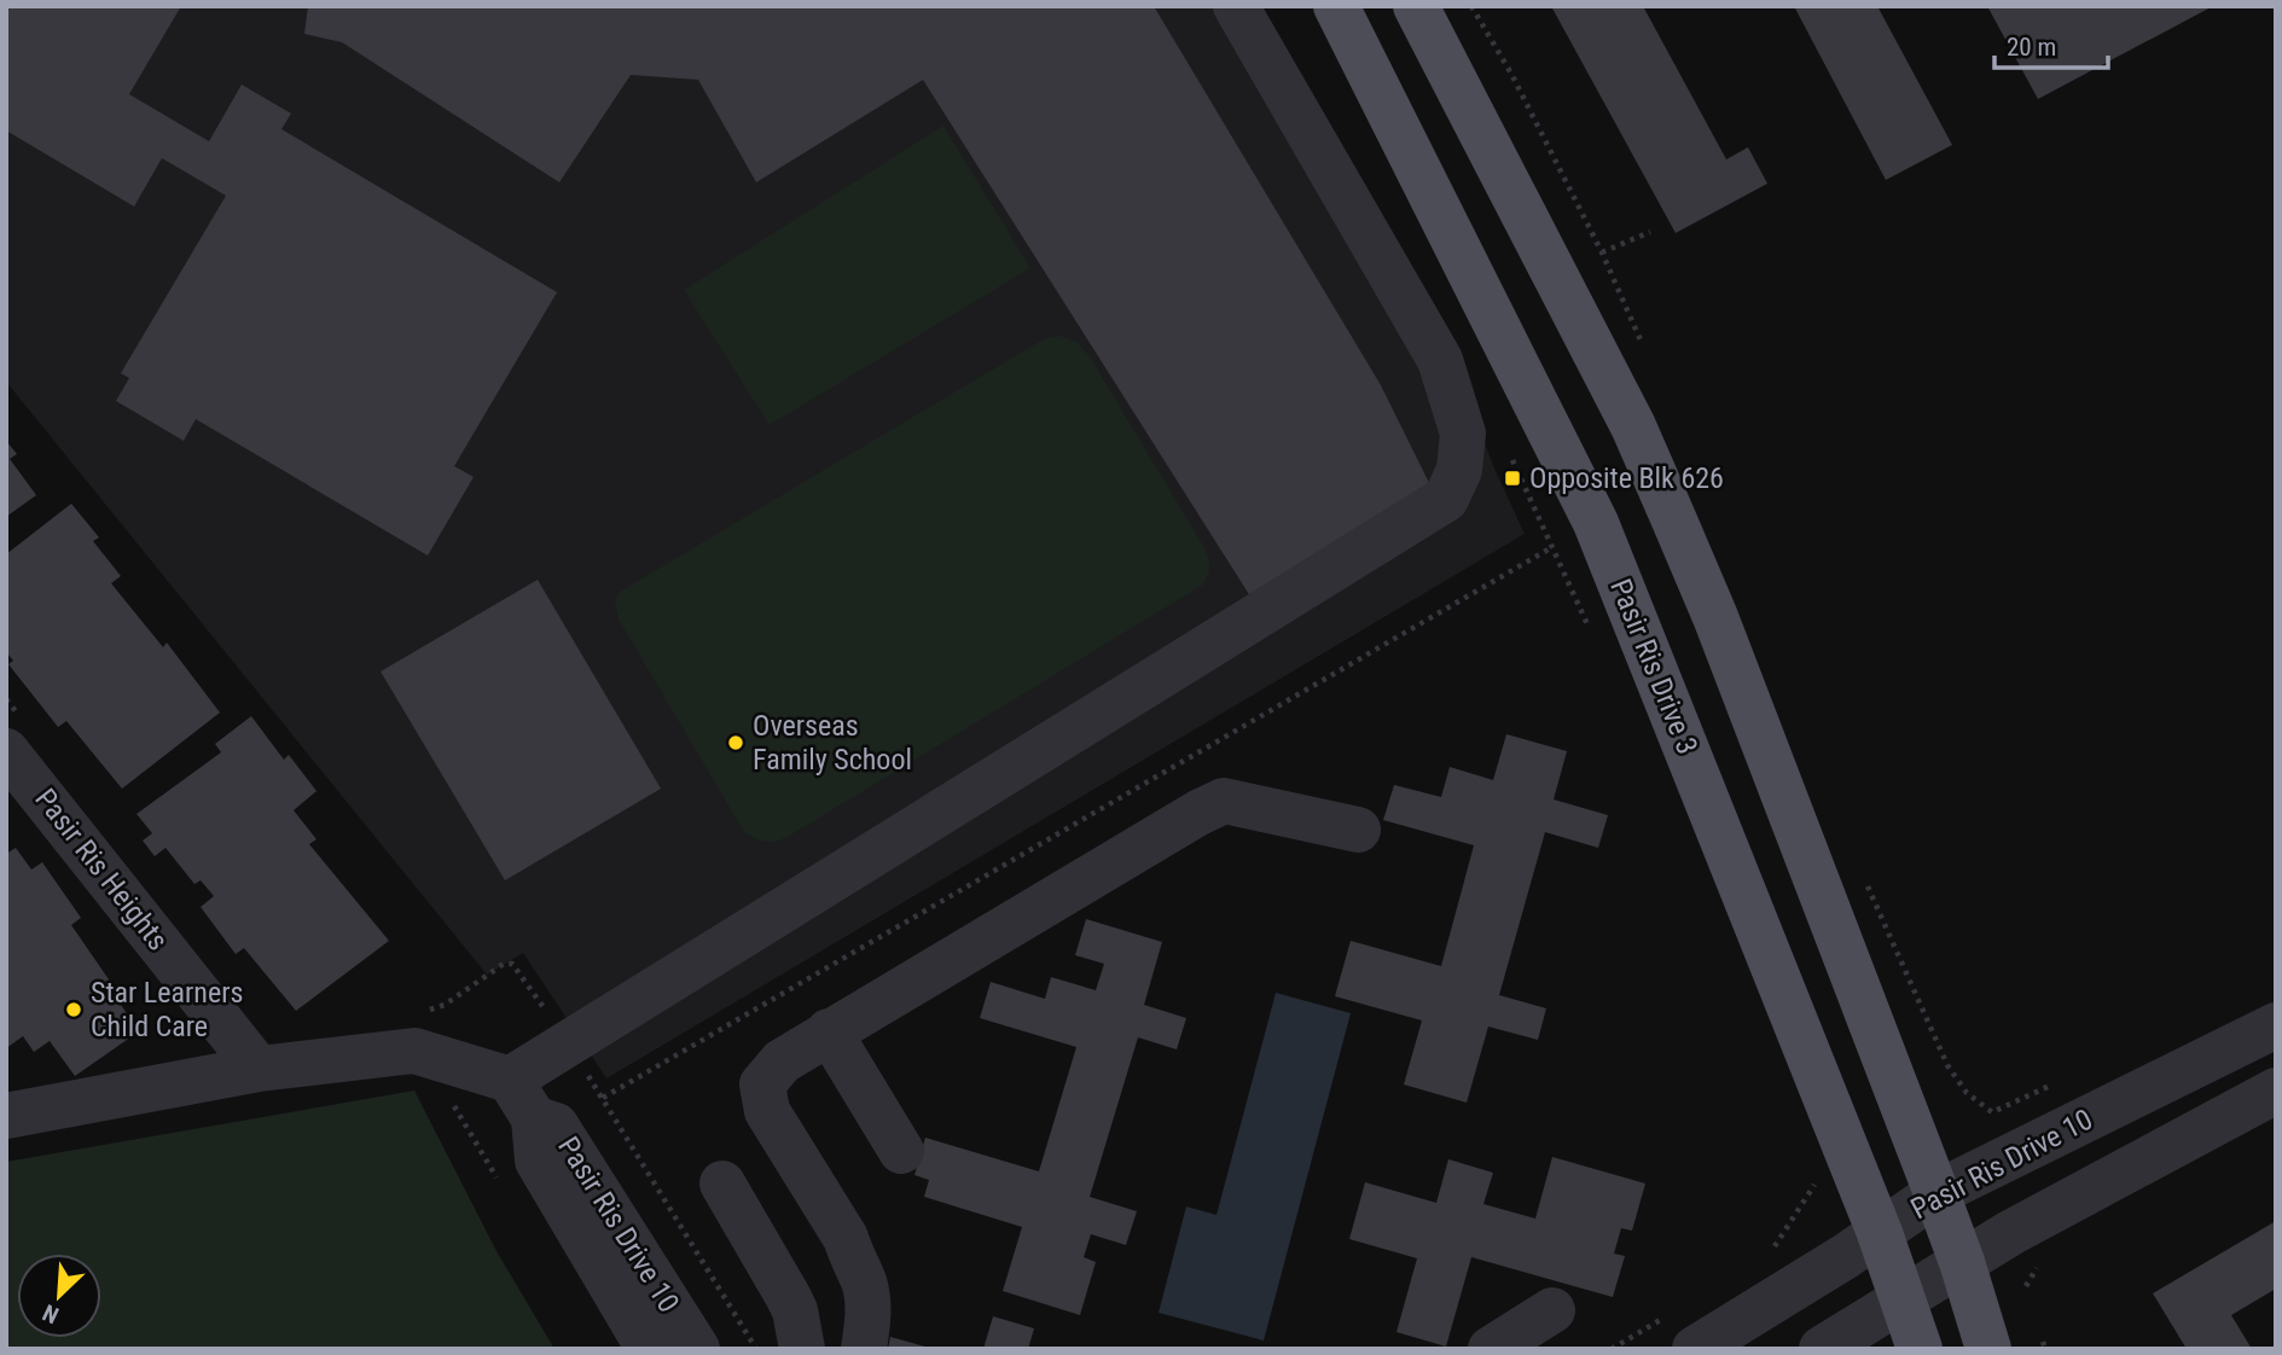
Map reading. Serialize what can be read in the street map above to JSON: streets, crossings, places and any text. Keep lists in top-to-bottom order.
{
  "streets": {
    "main road": ["Pasir Ris Drive 3"],
    "street": ["Pasir Ris Heights", "Pasir Ris Drive 10"]
  },
  "crossings": [
    ["Pasir Ris Drive 3", "Pasir Ris Drive 10"]
  ],
  "places": {
    "transit": ["Opposite Blk 626"],
    "other": ["Overseas Family School", "Star Learners Child Care"]
  },
  "scale_bar": "20 m",
  "north": "bottom left"
}
